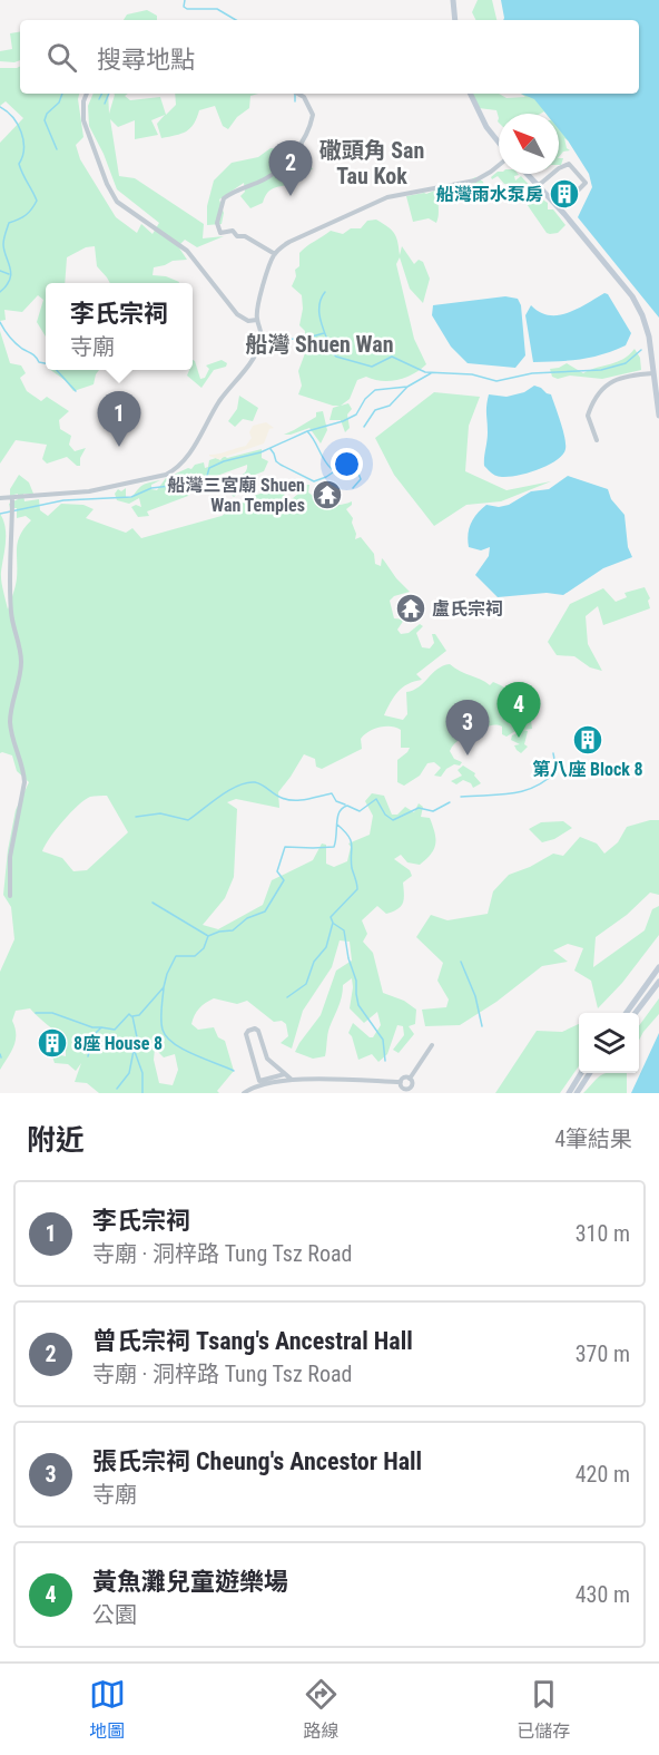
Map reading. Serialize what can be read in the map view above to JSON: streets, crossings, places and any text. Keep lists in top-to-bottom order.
{
  "districts": ["䃟頭角 San Tau Kok", "船灣 Shuen Wan"],
  "places": {
    "building": ["船灣雨水泵房", "第八座 Block 8", "8座 House 8"],
    "temple": ["船灣三宮廟 Shuen Wan Temples", "盧氏宗祠"]
  },
  "north": "top left",
  "page": {
    "search": "搜尋地點",
    "pins": [
      "2",
      "1",
      "4",
      "3"
    ],
    "popup": ["李氏宗祠", "寺廟"],
    "heading": ["附近", "4筆結果"],
    "list": [
      {
        "mark": "1",
        "name": "李氏宗祠",
        "note": "寺廟 · 洞梓路 Tung Tsz Road",
        "value": "310 m"
      },
      {
        "mark": "2",
        "name": "曾氏宗祠 Tsang's Ancestral Hall",
        "note": "寺廟 · 洞梓路 Tung Tsz Road",
        "value": "370 m"
      },
      {
        "mark": "3",
        "name": "張氏宗祠 Cheung's Ancestor Hall",
        "note": "寺廟",
        "value": "420 m"
      },
      {
        "mark": "4",
        "name": "黃魚灘兒童遊樂場",
        "note": "公園",
        "value": "430 m"
      }
    ],
    "nav": ["地圖", "路線", "已儲存"]
  }
}
